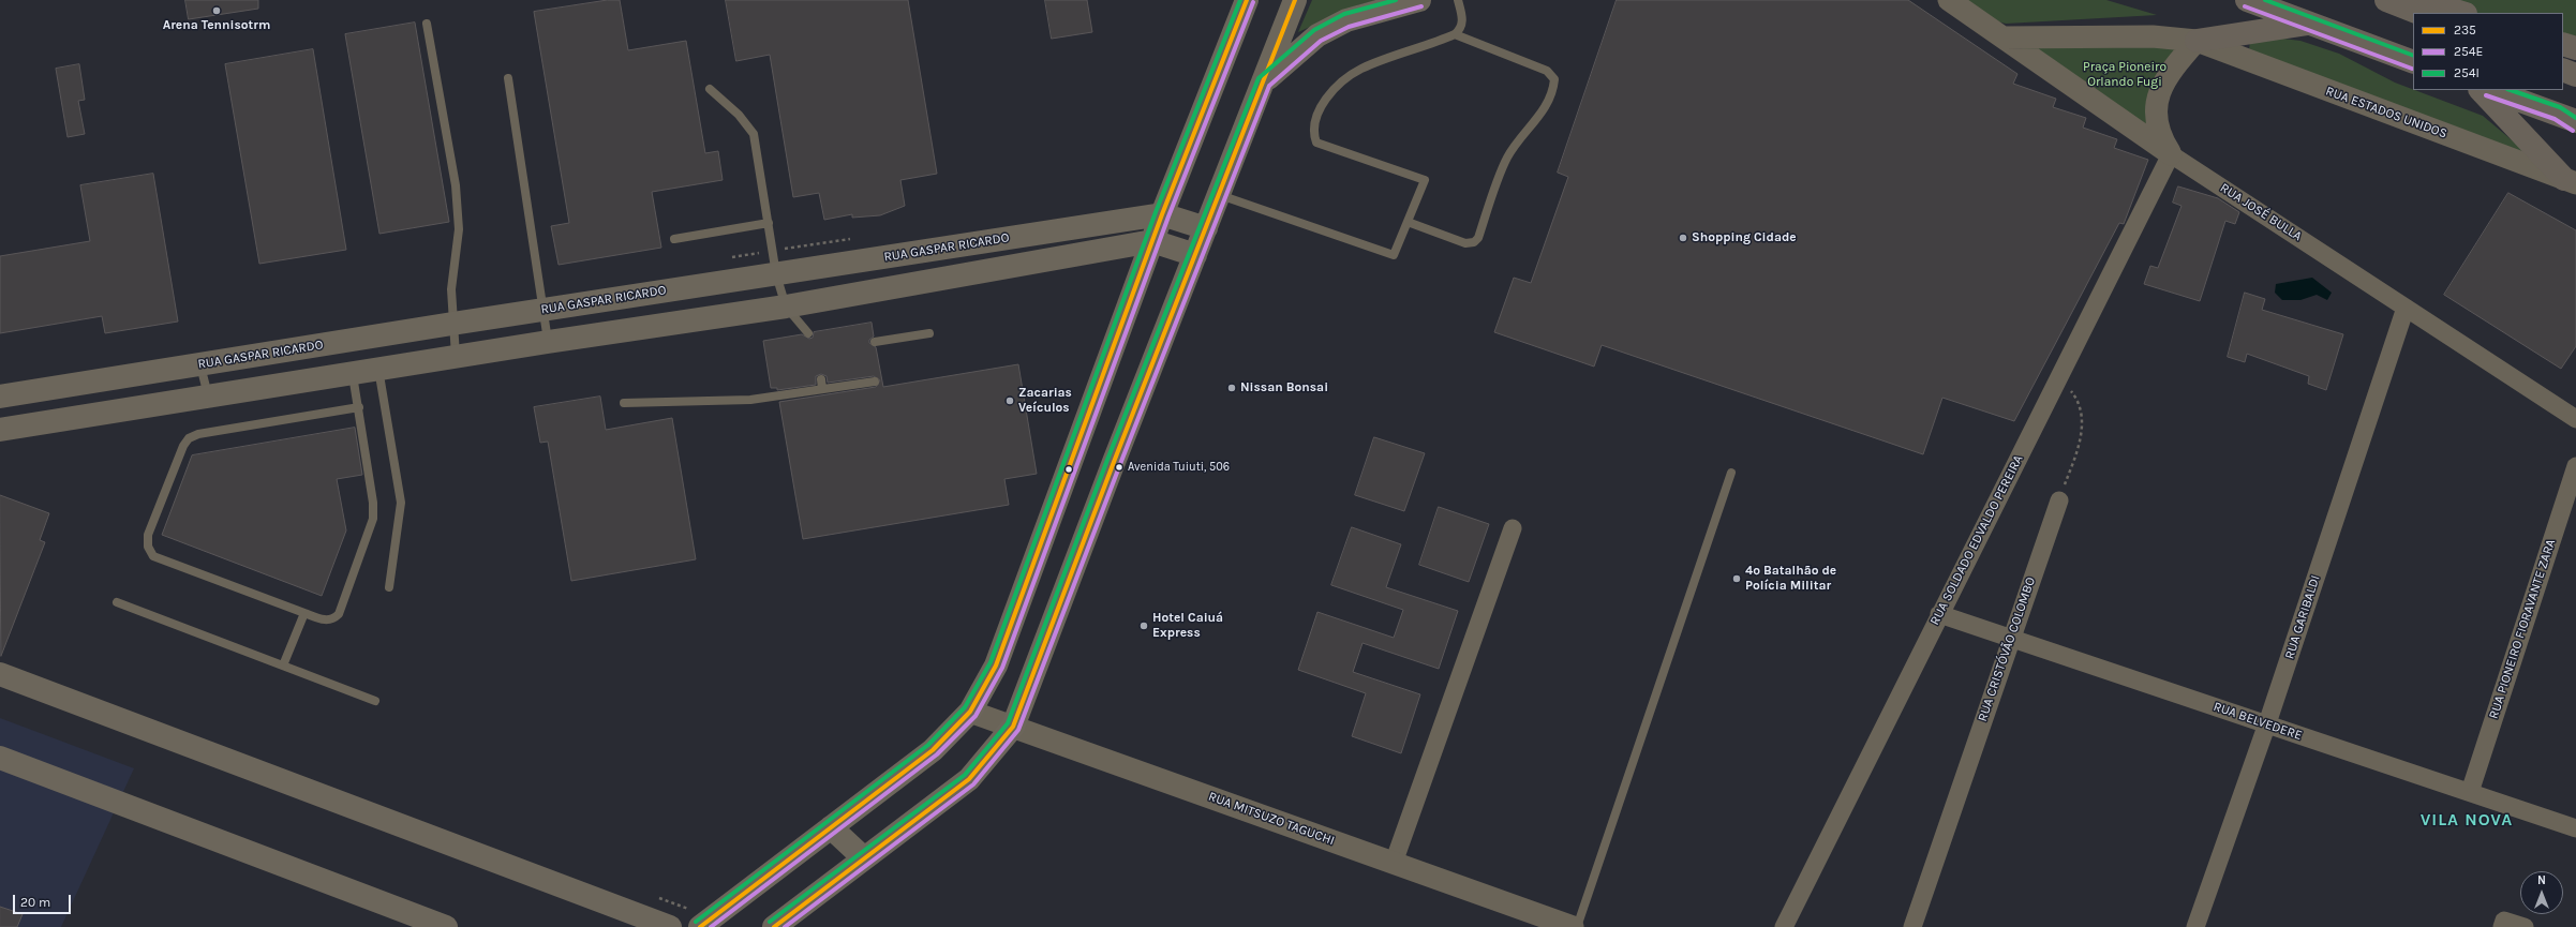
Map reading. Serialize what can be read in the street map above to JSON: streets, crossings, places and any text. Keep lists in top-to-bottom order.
{
  "streets": {
    "main road": ["RUA GASPAR RICARDO"],
    "street": [
      "RUA ESTADOS UNIDOS",
      "RUA JOSÉ BULLA",
      "RUA SOLDADO EDVALDO PEREIRA",
      "RUA GARIBALDI",
      "RUA PIONEIRO FIORAVANTE ZARA",
      "RUA CRISTÓVÃO COLOMBO",
      "RUA BELVEDERE",
      "RUA MITSUZO TAGUCHI"
    ]
  },
  "crossings": [
    ["RUA JOSÉ BULLA", "RUA SOLDADO EDVALDO PEREIRA"],
    ["RUA JOSÉ BULLA", "RUA GARIBALDI"],
    ["RUA SOLDADO EDVALDO PEREIRA", "RUA BELVEDERE"],
    ["RUA GARIBALDI", "RUA BELVEDERE"],
    ["RUA PIONEIRO FIORAVANTE ZARA", "RUA BELVEDERE"],
    ["RUA CRISTÓVÃO COLOMBO", "RUA BELVEDERE"]
  ],
  "districts": ["VILA NOVA"],
  "parks": ["Praça Pioneiro Orlando Fugi"],
  "places": [
    "Arena Tennisotrm",
    "Shopping Cidade",
    "Nissan Bonsai",
    "Zacarias Veículos",
    "Avenida Tuiuti, 506",
    "4º Batalhão de Polícia Militar",
    "Hotel Caiuá Express"
  ],
  "lines": ["transit line 235", "transit line 254I", "transit line 254E"],
  "legend": ["235", "254E", "254I"],
  "scale_bar": "20 m",
  "north": "top"
}
